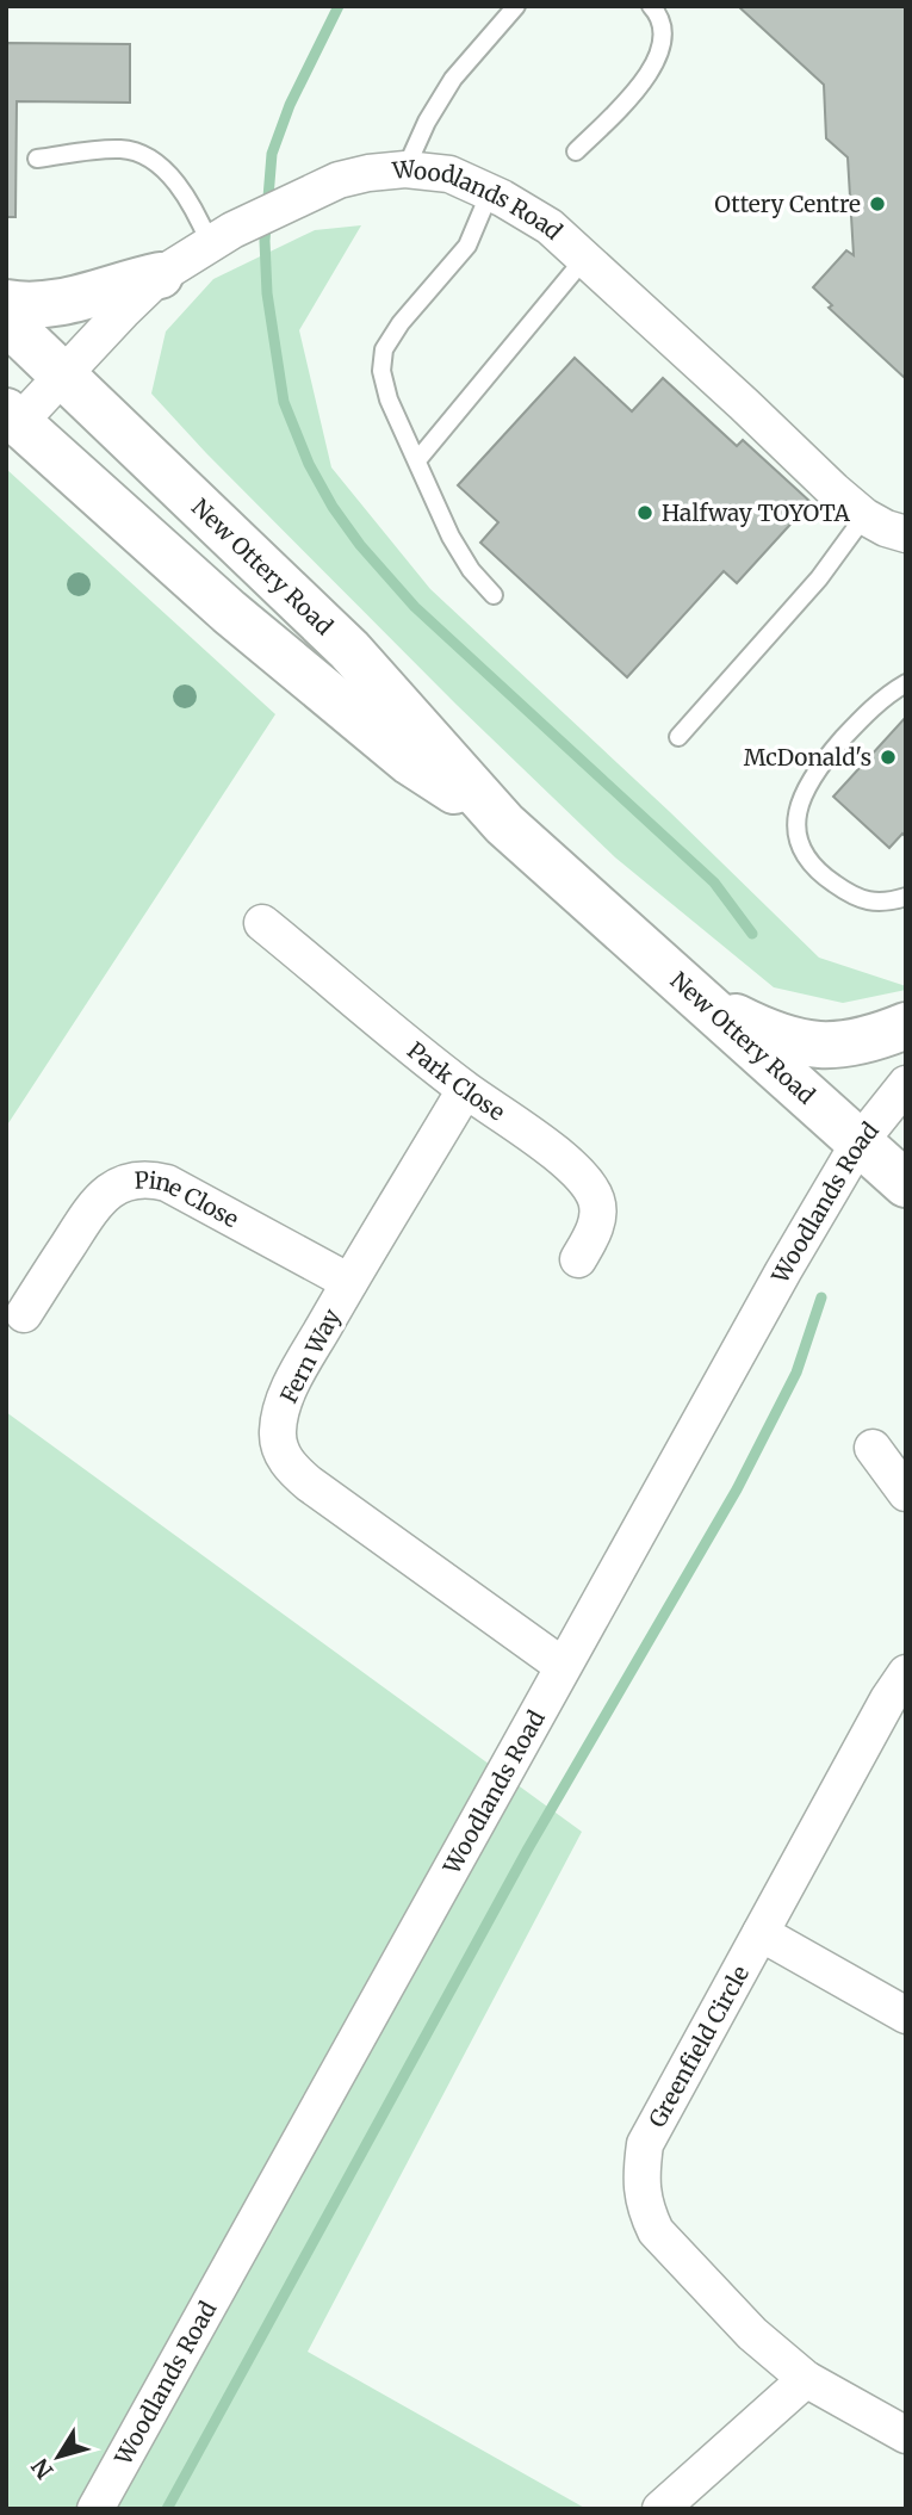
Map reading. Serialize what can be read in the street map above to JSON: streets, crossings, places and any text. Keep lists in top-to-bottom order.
{
  "streets": {
    "main road": ["New Ottery Road"],
    "street": [
      "Woodlands Road",
      "Park Close",
      "Pine Close",
      "Fern Way",
      "Greenfield Circle"
    ]
  },
  "crossings": [
    ["Woodlands Road", "New Ottery Road"],
    ["Woodlands Road", "Fern Way"],
    ["Park Close", "Fern Way"],
    ["Pine Close", "Fern Way"]
  ],
  "places": ["Ottery Centre", "Halfway TOYOTA", "McDonald's"],
  "north": "bottom left"
}
